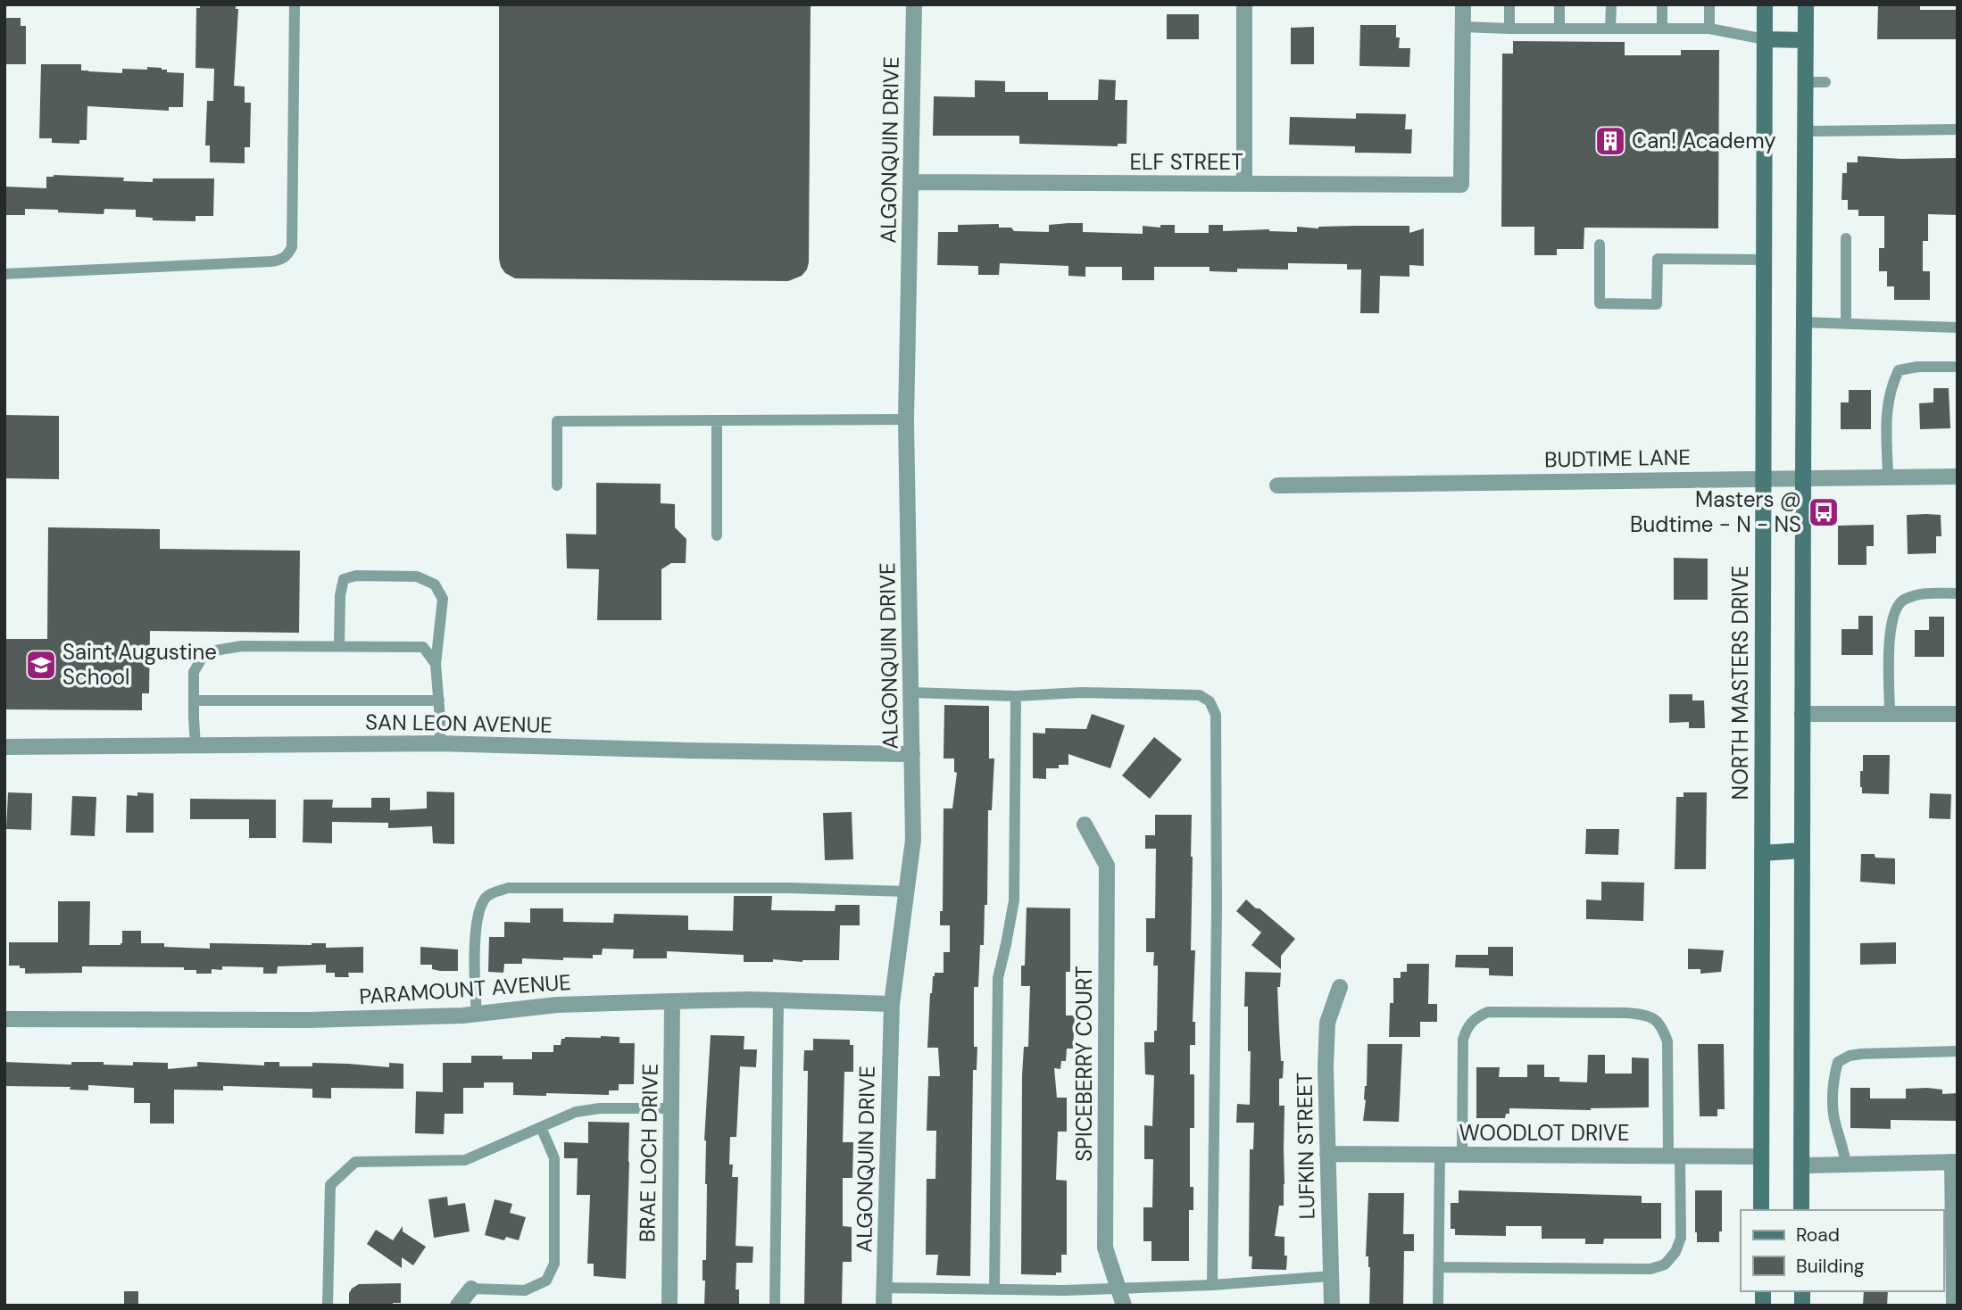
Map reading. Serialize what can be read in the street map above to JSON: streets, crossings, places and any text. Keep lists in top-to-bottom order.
{
  "streets": {
    "main road": ["NORTH MASTERS DRIVE"],
    "street": [
      "ALGONQUIN DRIVE",
      "ELF STREET",
      "BUDTIME LANE",
      "SAN LEON AVENUE",
      "PARAMOUNT AVENUE",
      "SPICEBERRY COURT",
      "WOODLOT DRIVE",
      "LUFKIN STREET",
      "BRAE LOCH DRIVE"
    ]
  },
  "crossings": [
    ["ALGONQUIN DRIVE", "ELF STREET"],
    ["ALGONQUIN DRIVE", "SAN LEON AVENUE"],
    ["ALGONQUIN DRIVE", "PARAMOUNT AVENUE"],
    ["BUDTIME LANE", "NORTH MASTERS DRIVE"],
    ["NORTH MASTERS DRIVE", "WOODLOT DRIVE"],
    ["PARAMOUNT AVENUE", "BRAE LOCH DRIVE"],
    ["WOODLOT DRIVE", "LUFKIN STREET"]
  ],
  "places": {
    "building": ["Can! Academy"],
    "bus stop": ["Masters @ Budtime - N - NS"],
    "school or university": ["Saint Augustine School"]
  },
  "legend": ["Road", "Building"]
}
